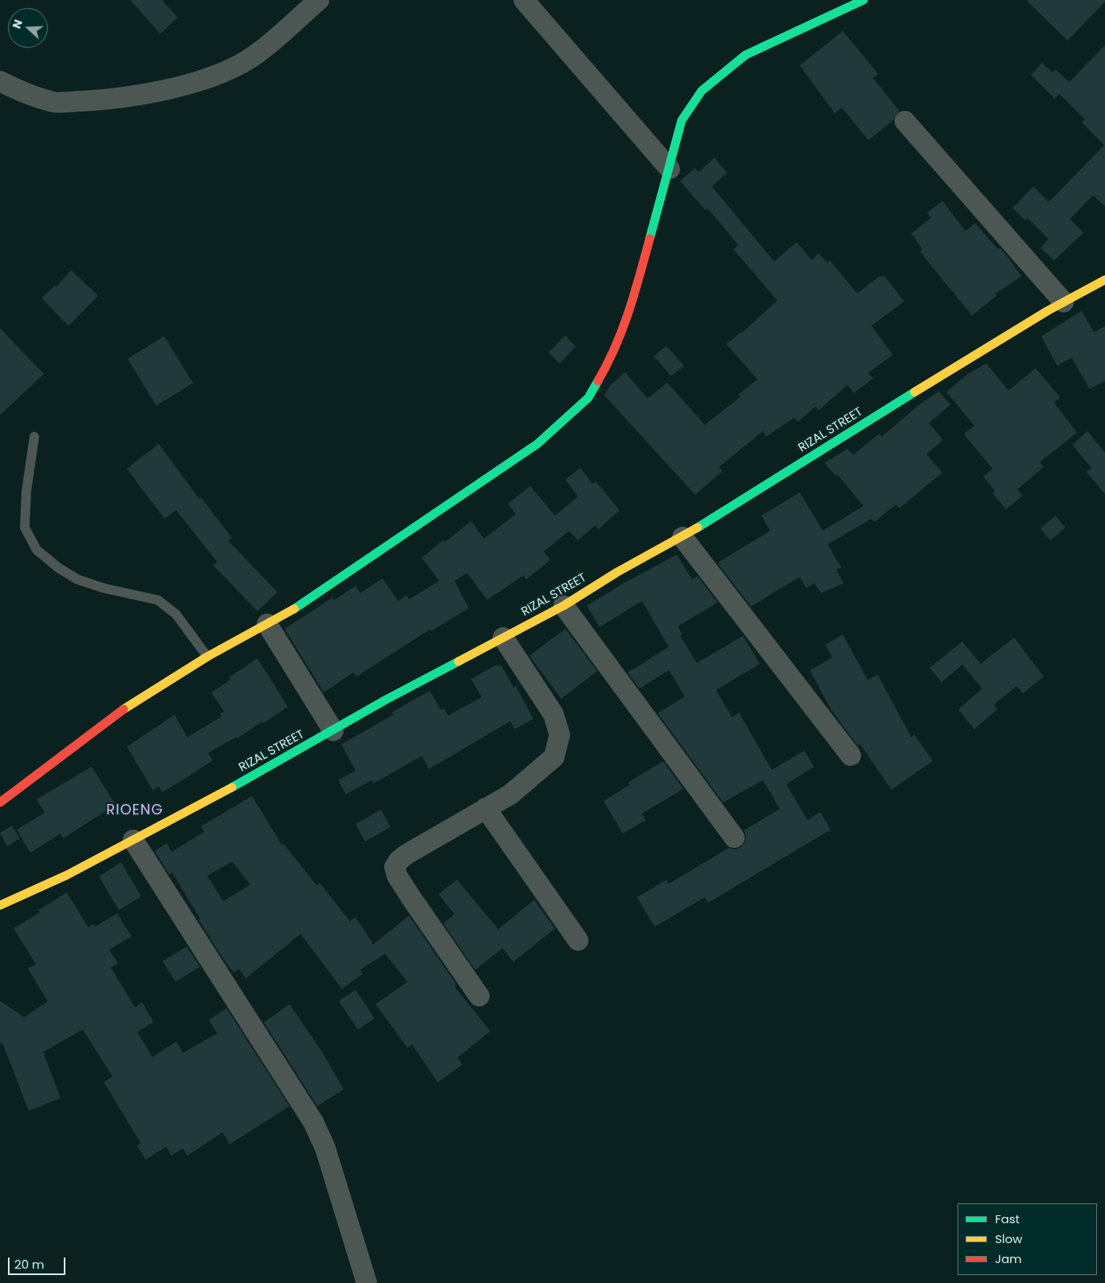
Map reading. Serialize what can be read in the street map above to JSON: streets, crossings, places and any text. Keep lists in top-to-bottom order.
{
  "streets": {
    "main road": ["RIZAL STREET"]
  },
  "districts": ["RIOENG"],
  "legend": ["Fast", "Slow", "Jam"],
  "scale_bar": "20 m",
  "north": "left"
}
